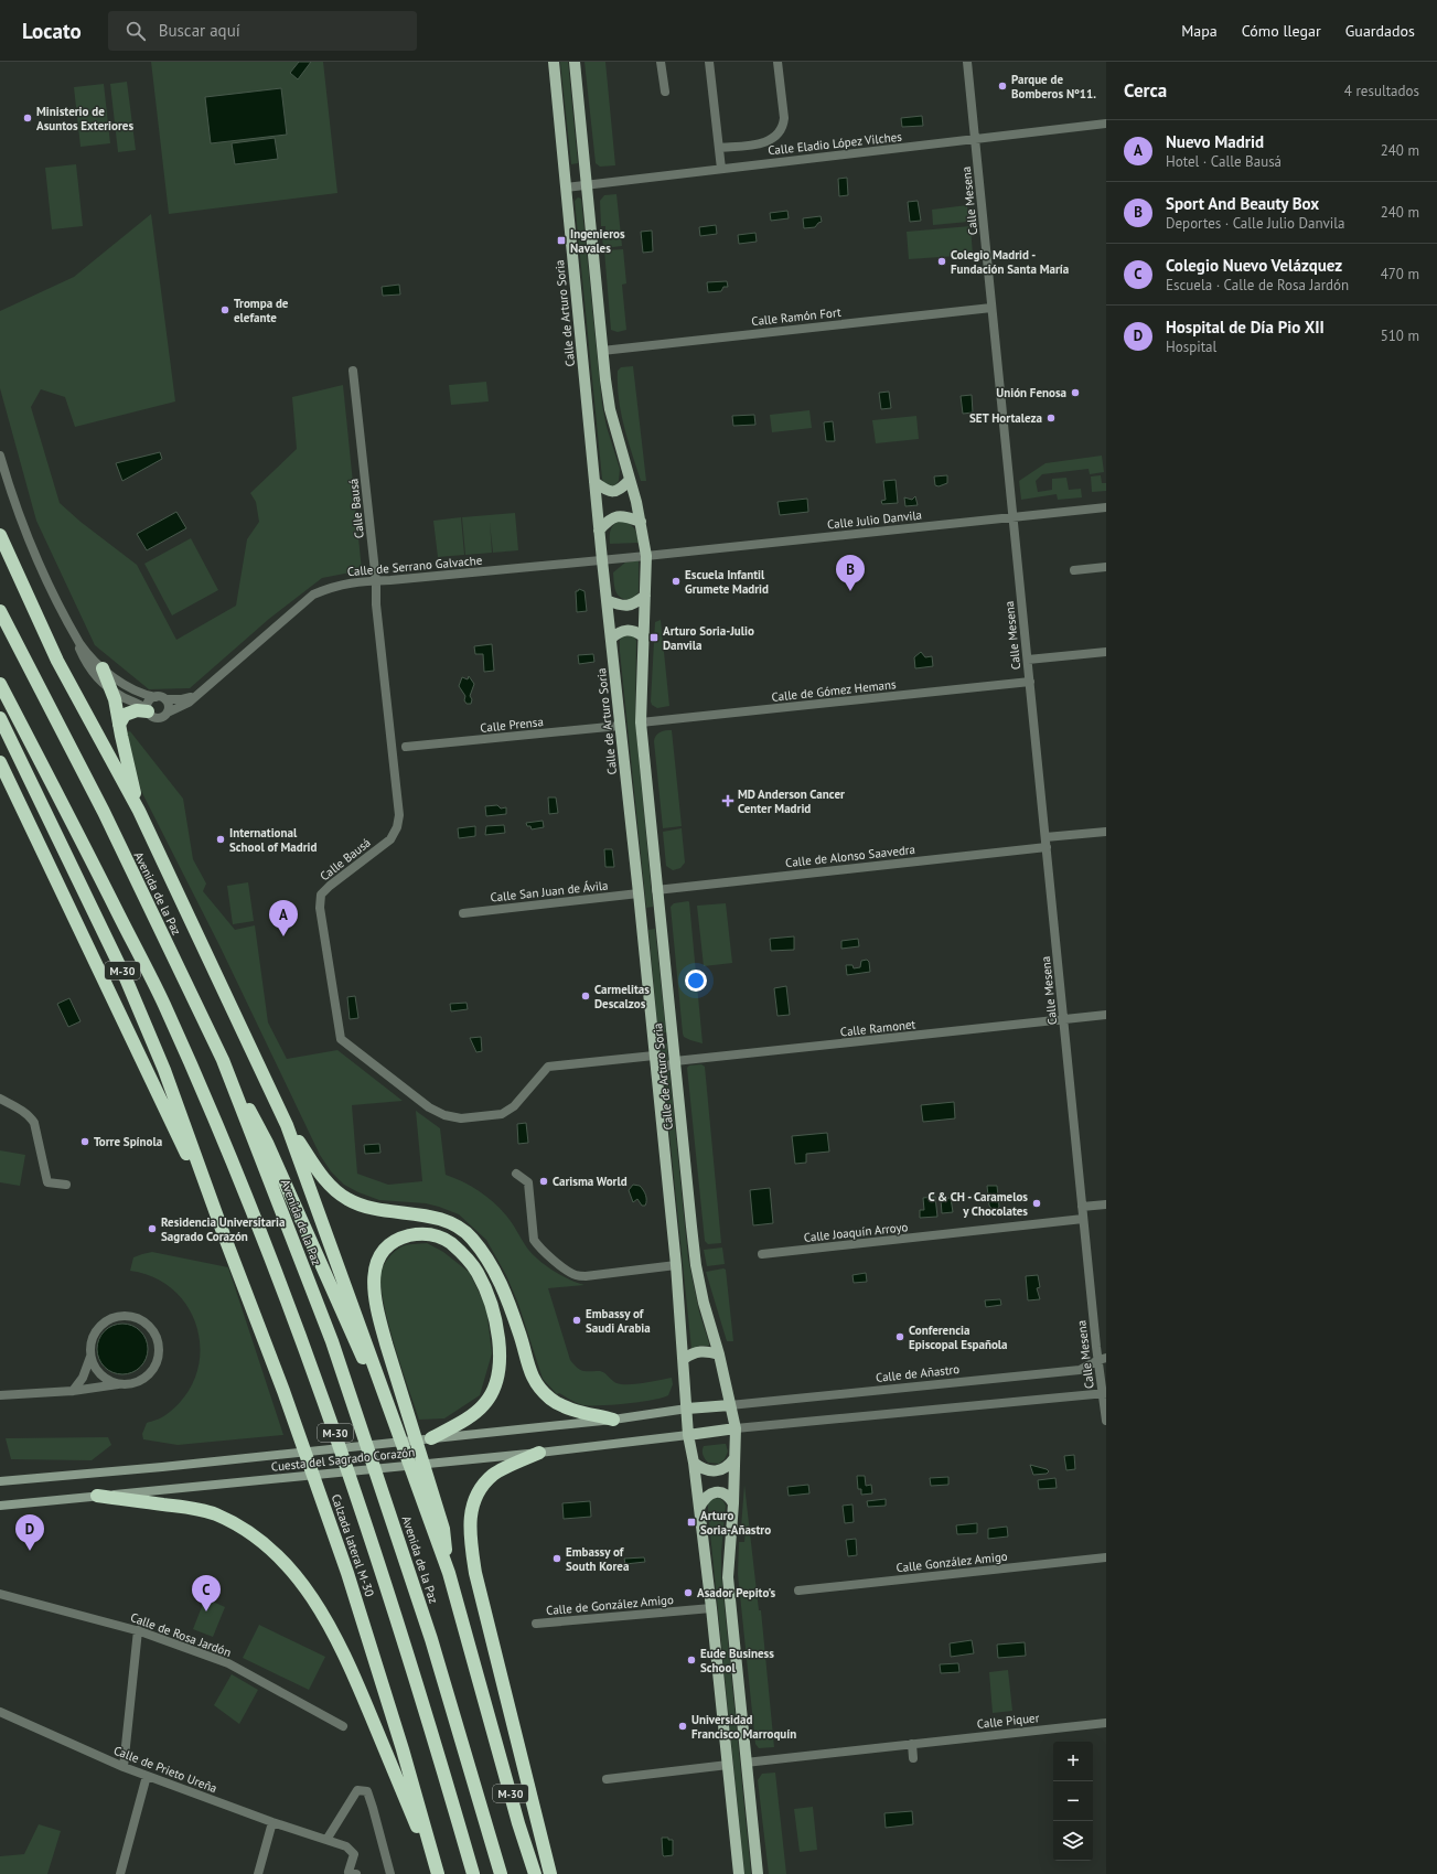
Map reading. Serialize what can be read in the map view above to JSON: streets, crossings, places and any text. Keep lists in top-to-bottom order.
{
  "streets": {
    "highway": ["Avenida de la Paz", "M-30", "Calzada lateral M-30"],
    "main road": ["Calle de Arturo Soria", "Cuesta del Sagrado Corazón"],
    "street": [
      "Calle Eladio López Vilches",
      "Calle Mesena",
      "Calle Ramón Fort",
      "Calle Bausá",
      "Calle Julio Danvila",
      "Calle de Serrano Galvache",
      "Calle de Gómez Hemans",
      "Calle Prensa",
      "Calle de Alonso Saavedra",
      "Calle San Juan de Ávila",
      "Calle Ramonet",
      "Calle Joaquín Arroyo",
      "Calle de Añastro",
      "Calle González Amigo",
      "Calle de González Amigo",
      "Calle de Rosa Jardón",
      "Calle Piquer",
      "Calle de Prieto Ureña"
    ]
  },
  "crossings": [
    ["Calle Eladio López Vilches", "Calle Mesena"],
    ["Calle Eladio López Vilches", "Calle de Arturo Soria"],
    ["Calle Mesena", "Calle Ramón Fort"],
    ["Calle Mesena", "Calle Julio Danvila"],
    ["Calle Mesena", "Calle de Gómez Hemans"],
    ["Calle Mesena", "Calle de Alonso Saavedra"],
    ["Calle Mesena", "Calle Ramonet"],
    ["Calle Mesena", "Calle Joaquín Arroyo"],
    ["Calle Mesena", "Calle de Añastro"],
    ["Calle de Arturo Soria", "Calle Ramón Fort"],
    ["Calle de Arturo Soria", "Calle Bausá"],
    ["Calle de Arturo Soria", "Calle Julio Danvila"],
    ["Calle de Arturo Soria", "Calle de Serrano Galvache"],
    ["Calle de Arturo Soria", "Calle de Gómez Hemans"],
    ["Calle de Arturo Soria", "Calle Prensa"],
    ["Calle de Arturo Soria", "Calle de Alonso Saavedra"],
    ["Calle de Arturo Soria", "Calle San Juan de Ávila"],
    ["Calle de Arturo Soria", "Calle Ramonet"],
    ["Calle de Arturo Soria", "Calle de Añastro"],
    ["Calle de Arturo Soria", "Cuesta del Sagrado Corazón"],
    ["Calle de Arturo Soria", "Calle de González Amigo"],
    ["Calle de Arturo Soria", "Calle Piquer"],
    ["Calle Bausá", "Calle de Serrano Galvache"],
    ["Calle Julio Danvila", "Calle de Serrano Galvache"],
    ["Avenida de la Paz", "M-30"],
    ["M-30", "Calzada lateral M-30"]
  ],
  "places": {
    "other": [
      "Parque de Bomberos Nº11.",
      "Ministerio de Asuntos Exteriores",
      "Colegio Madrid - Fundación Santa María",
      "Trompa de elefante",
      "Unión Fenosa",
      "SET Hortaleza",
      "Escuela Infantil Grumete Madrid",
      "International School of Madrid",
      "Carmelitas Descalzos",
      "Torre Spínola",
      "Carisma World",
      "C & CH - Caramelos y Chocolates",
      "Residencia Universitaria Sagrado Corazón",
      "Embassy of Saudi Arabia",
      "Conferencia Episcopal Española",
      "Embassy of South Korea",
      "Asador Pepito's",
      "Eude Business School",
      "Universidad Francisco Marroquín"
    ],
    "transit": ["Ingenieros Navales", "Arturo Soria-Julio Danvila", "Arturo Soria-Añastro"],
    "health": ["MD Anderson Cancer Center Madrid"]
  },
  "page": {
    "header": "Locato",
    "search": "Buscar aquí",
    "nav": ["Mapa", "Cómo llegar", "Guardados"],
    "heading": ["Cerca", "4 resultados"],
    "list": [
      {
        "mark": "A",
        "name": "Nuevo Madrid",
        "note": "Hotel · Calle Bausá",
        "value": "240 m"
      },
      {
        "mark": "B",
        "name": "Sport And Beauty Box",
        "note": "Deportes · Calle Julio Danvila",
        "value": "240 m"
      },
      {
        "mark": "C",
        "name": "Colegio Nuevo Velázquez",
        "note": "Escuela · Calle de Rosa Jardón",
        "value": "470 m"
      },
      {
        "mark": "D",
        "name": "Hospital de Día Pio XII",
        "note": "Hospital",
        "value": "510 m"
      }
    ],
    "pins": [
      "B",
      "A",
      "D",
      "C"
    ],
    "map_buttons": ["+", "−"]
  }
}
